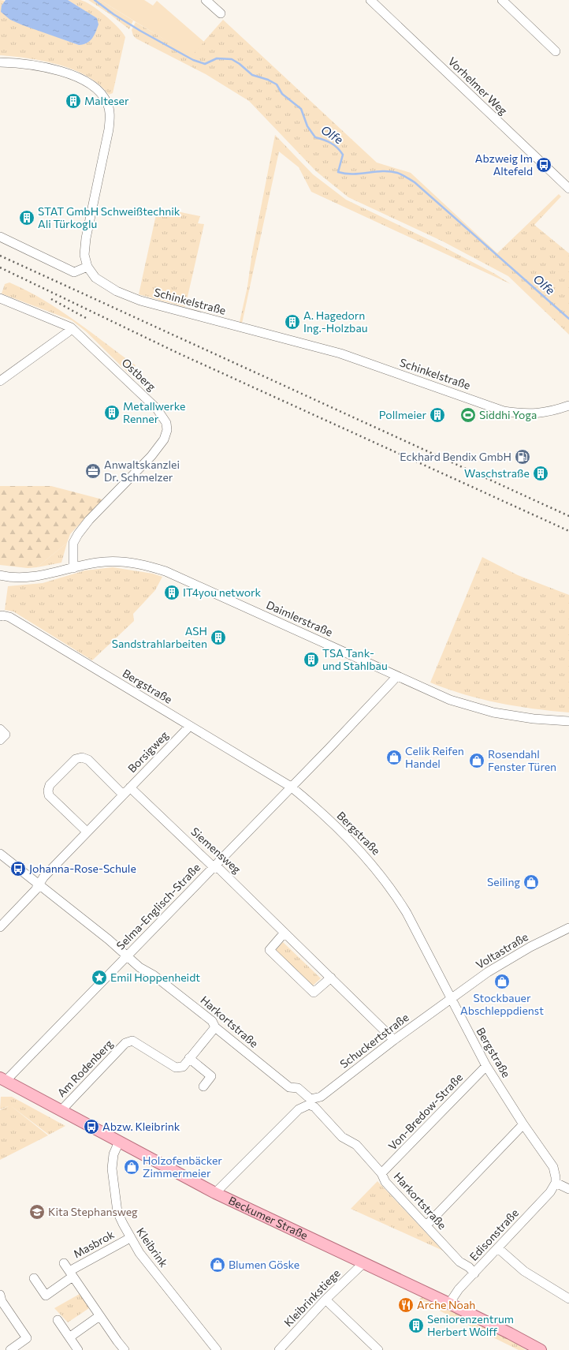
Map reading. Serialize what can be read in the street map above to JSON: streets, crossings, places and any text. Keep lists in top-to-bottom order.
{
  "streets": {
    "main road": ["Beckumer Straße"],
    "street": [
      "Vorhelmer Weg",
      "Schinkelstraße",
      "Ostberg",
      "Daimlerstraße",
      "Bergstraße",
      "Borsigweg",
      "Siemensweg",
      "Selma-Englisch-Straße",
      "Voltastraße",
      "Harkortstraße",
      "Schuckertstraße",
      "Am Rodenberg",
      "Von-Bredow-Straße",
      "Edisonstraße",
      "Masbrok",
      "Kleibrink",
      "Kleibrinkstiege"
    ]
  },
  "crossings": [
    ["Ostberg", "Daimlerstraße"],
    ["Daimlerstraße", "Selma-Englisch-Straße"],
    ["Bergstraße", "Borsigweg"],
    ["Bergstraße", "Selma-Englisch-Straße"],
    ["Bergstraße", "Voltastraße"],
    ["Bergstraße", "Schuckertstraße"],
    ["Bergstraße", "Von-Bredow-Straße"],
    ["Bergstraße", "Edisonstraße"],
    ["Borsigweg", "Siemensweg"],
    ["Borsigweg", "Harkortstraße"],
    ["Siemensweg", "Selma-Englisch-Straße"],
    ["Siemensweg", "Schuckertstraße"],
    ["Selma-Englisch-Straße", "Harkortstraße"],
    ["Selma-Englisch-Straße", "Beckumer Straße"],
    ["Voltastraße", "Schuckertstraße"],
    ["Harkortstraße", "Schuckertstraße"],
    ["Harkortstraße", "Am Rodenberg"],
    ["Harkortstraße", "Von-Bredow-Straße"],
    ["Harkortstraße", "Edisonstraße"],
    ["Schuckertstraße", "Beckumer Straße"],
    ["Am Rodenberg", "Beckumer Straße"],
    ["Beckumer Straße", "Edisonstraße"],
    ["Beckumer Straße", "Kleibrink"],
    ["Beckumer Straße", "Kleibrinkstiege"],
    ["Masbrok", "Kleibrink"]
  ],
  "water": ["Olfe"],
  "places": {
    "building": [
      "Malteser",
      "STAT GmbH Schweißtechnik Ali Türkoglu",
      "A. Hagedorn Ing.-Holzbau",
      "Metallwerke Renner",
      "Pollmeier",
      "Waschstraße",
      "IT4you network",
      "ASH Sandstrahlarbeiten",
      "TSA Tank- und Stahlbau",
      "Seniorenzentrum Herbert Wolff"
    ],
    "bus stop": ["Abzweig Im Altefeld", "Johanna-Rose-Schule", "Abzw. Kleibrink"],
    "sports": ["Siddhi Yoga"],
    "fuel station": ["Eckhard Bendix GmbH"],
    "office": ["Anwaltskanzlei Dr. Schmelzer"],
    "shop": [
      "Celik Reifen Handel",
      "Rosendahl Fenster Türen",
      "Seiling",
      "Stockbauer Abschleppdienst",
      "Holzofenbäcker Zimmermeier",
      "Blumen Göske"
    ],
    "place": ["Emil Hoppenheidt"],
    "school or university": ["Kita Stephansweg"],
    "restaurant": ["Arche Noah"]
  }
}
